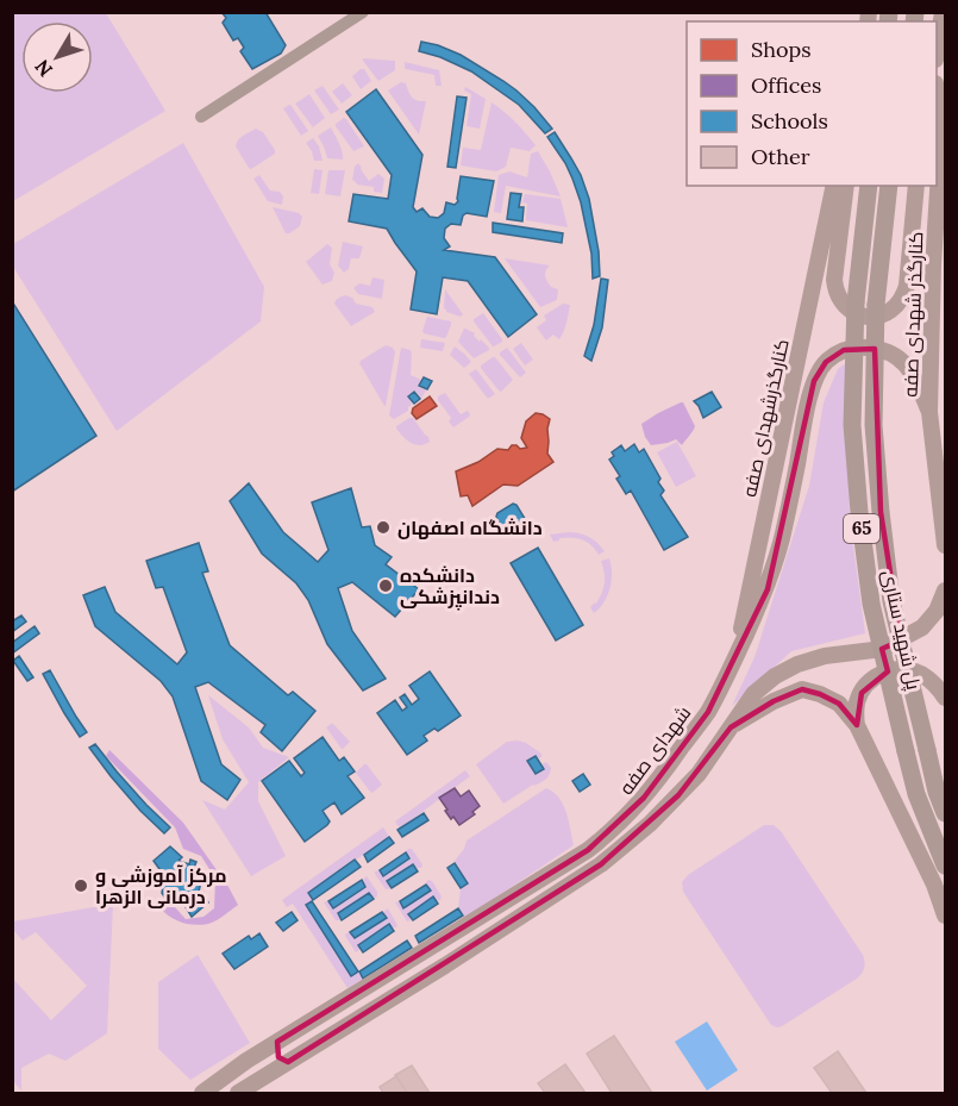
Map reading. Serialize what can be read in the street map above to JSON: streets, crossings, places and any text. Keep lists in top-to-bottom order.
{
  "streets": {
    "highway": ["65", "پل شهید ستاری"],
    "main road": ["کنارگذر شهدای صفه", "کنارگذرشهدای صفه", "شهدای صفه"]
  },
  "crossings": [
    ["کنارگذر شهدای صفه", "شهدای صفه"],
    ["کنارگذرشهدای صفه", "شهدای صفه"]
  ],
  "places": ["دانشگاه اصفهان", "دانشکده دندانپزشکی", "مرکز آموزشی و درمانی الزهرا"],
  "legend": [
    "Shops",
    "Offices",
    "Schools",
    "Other"
  ],
  "north": "bottom left"
}
